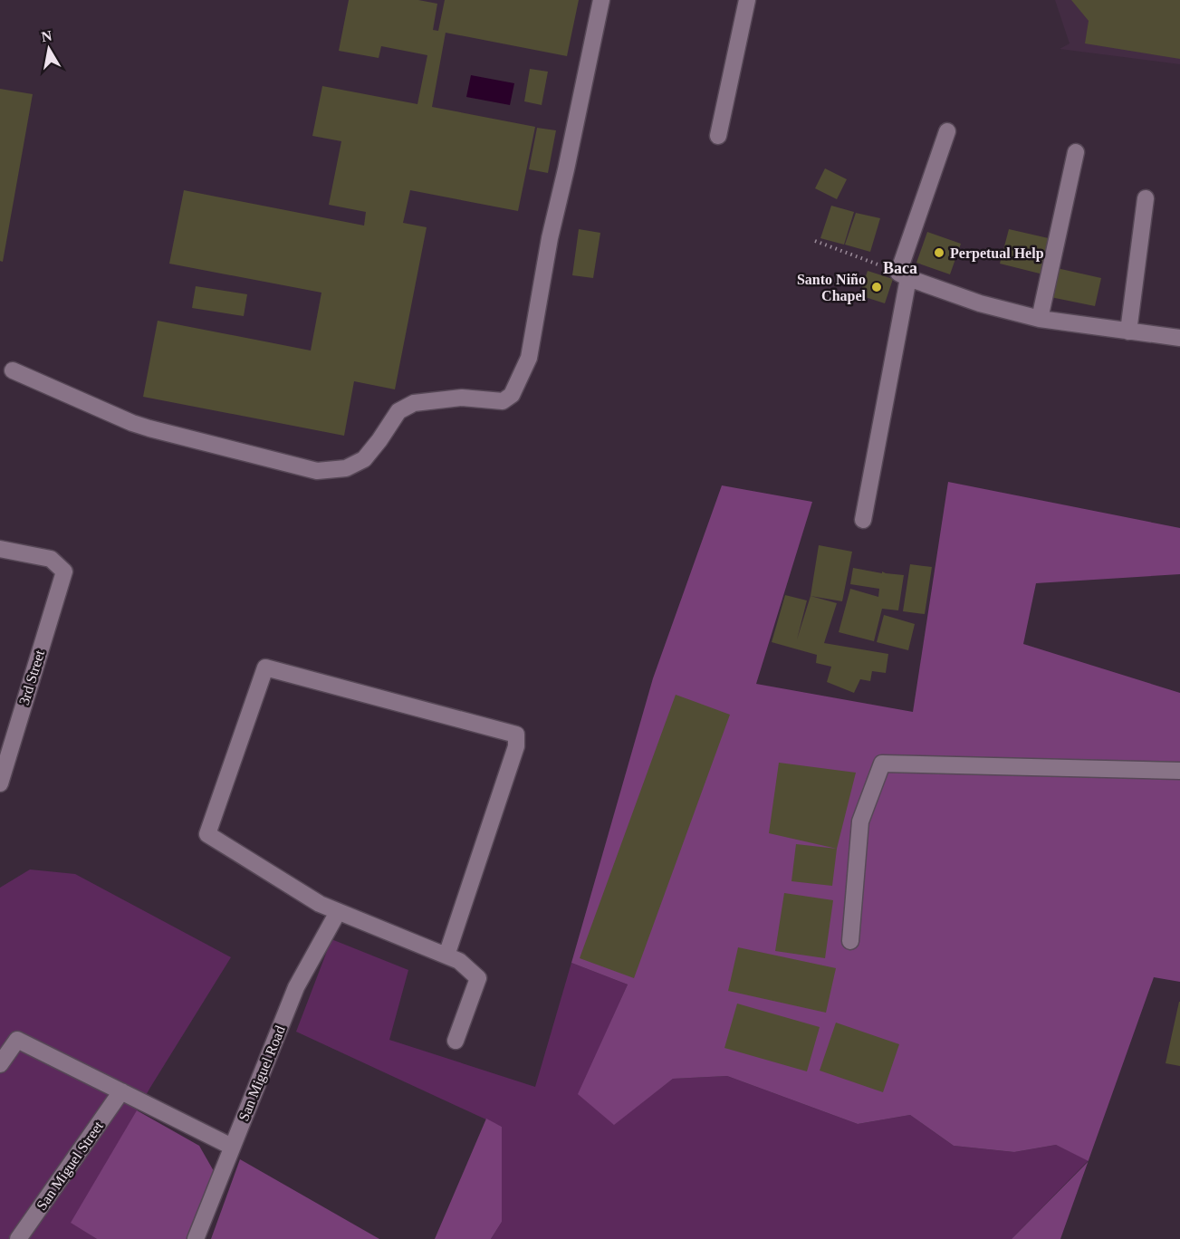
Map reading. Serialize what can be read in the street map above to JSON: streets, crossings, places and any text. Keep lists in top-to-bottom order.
{
  "streets": {
    "street": ["3rd Street", "San Miguel Road", "San Miguel Street"]
  },
  "districts": ["Baca"],
  "places": ["Perpetual Help", "Santo Niño Chapel"],
  "north": "top"
}
